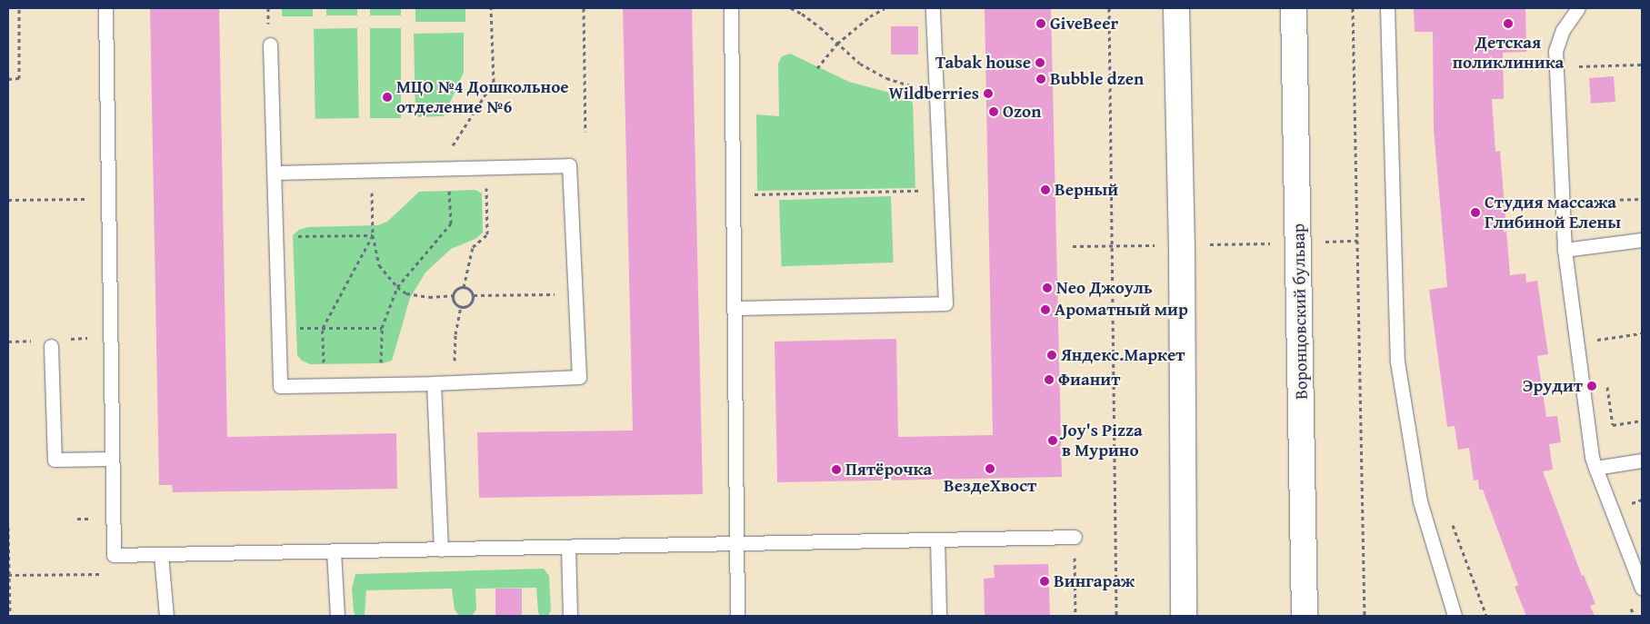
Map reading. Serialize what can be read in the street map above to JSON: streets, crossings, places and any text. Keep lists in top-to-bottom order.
{
  "streets": {
    "street": ["Воронцовский бульвар"]
  },
  "places": [
    "GiveBeer",
    "Детская поликлиника",
    "Tabak house",
    "Bubble dzen",
    "Wildberries",
    "МЦО №4 Дошкольное отделение №6",
    "Ozon",
    "Верный",
    "Студия массажа Глибиной Елены",
    "Neo Джоуль",
    "Ароматный мир",
    "Яндекс.Маркет",
    "Фианит",
    "Эрудит",
    "Joy's Pizza в Мурино",
    "ВездеХвост",
    "Пятёрочка",
    "Вингараж"
  ]
}
